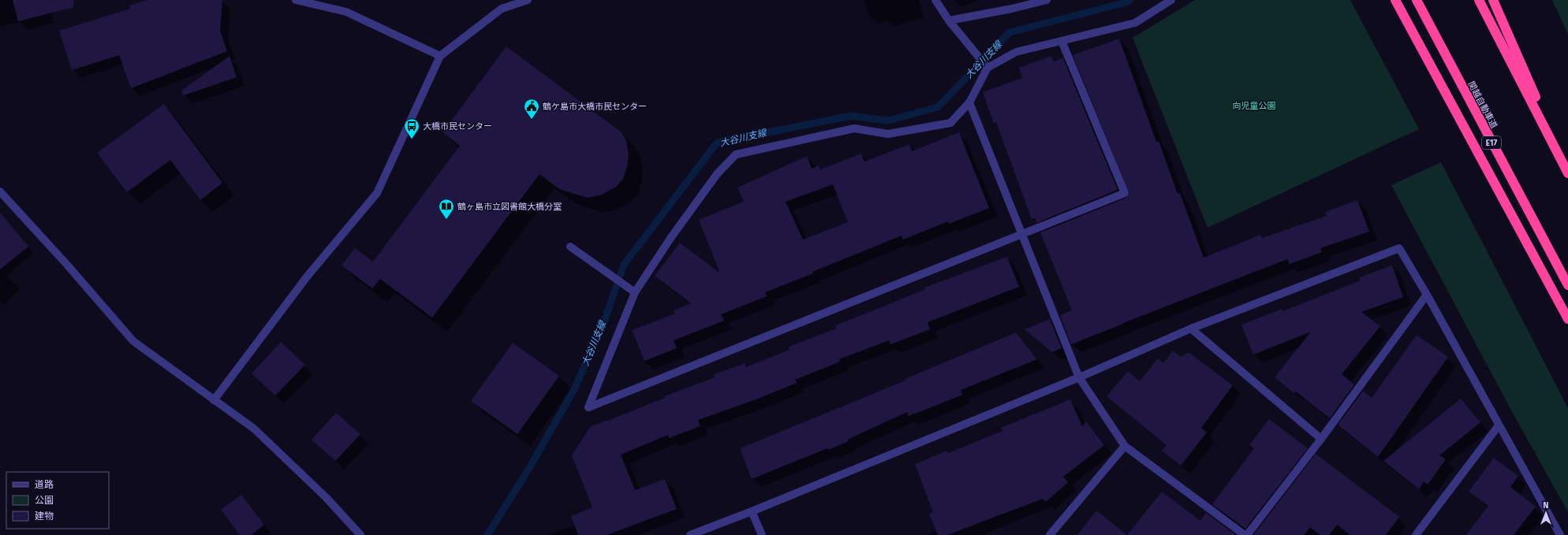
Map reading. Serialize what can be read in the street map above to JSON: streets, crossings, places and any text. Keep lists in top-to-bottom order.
{
  "streets": {
    "highway": ["関越自動車道", "E17"]
  },
  "water": ["大谷川支線"],
  "parks": ["向児童公園"],
  "places": {
    "public building": ["鶴ケ島市大橋市民センター"],
    "bus stop": ["大橋市民センター"],
    "library": ["鶴ヶ島市立図書館大橋分室"]
  },
  "legend": ["道路", "公園", "建物"],
  "north": "top"
}
